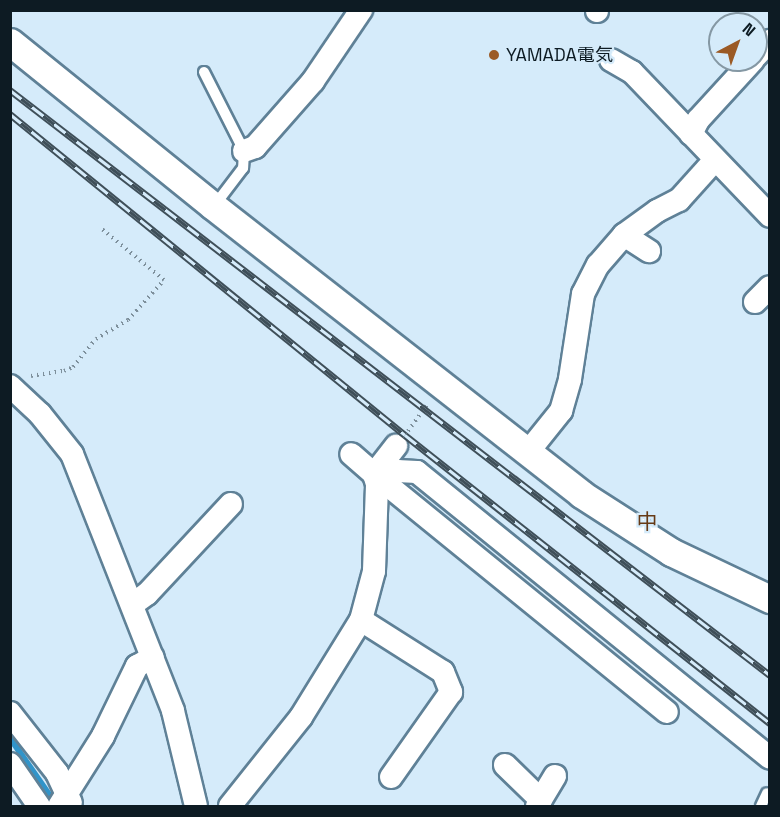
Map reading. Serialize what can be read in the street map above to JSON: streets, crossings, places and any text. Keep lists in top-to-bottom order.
{
  "districts": ["中"],
  "places": ["YAMADA電気"],
  "north": "top right"
}
